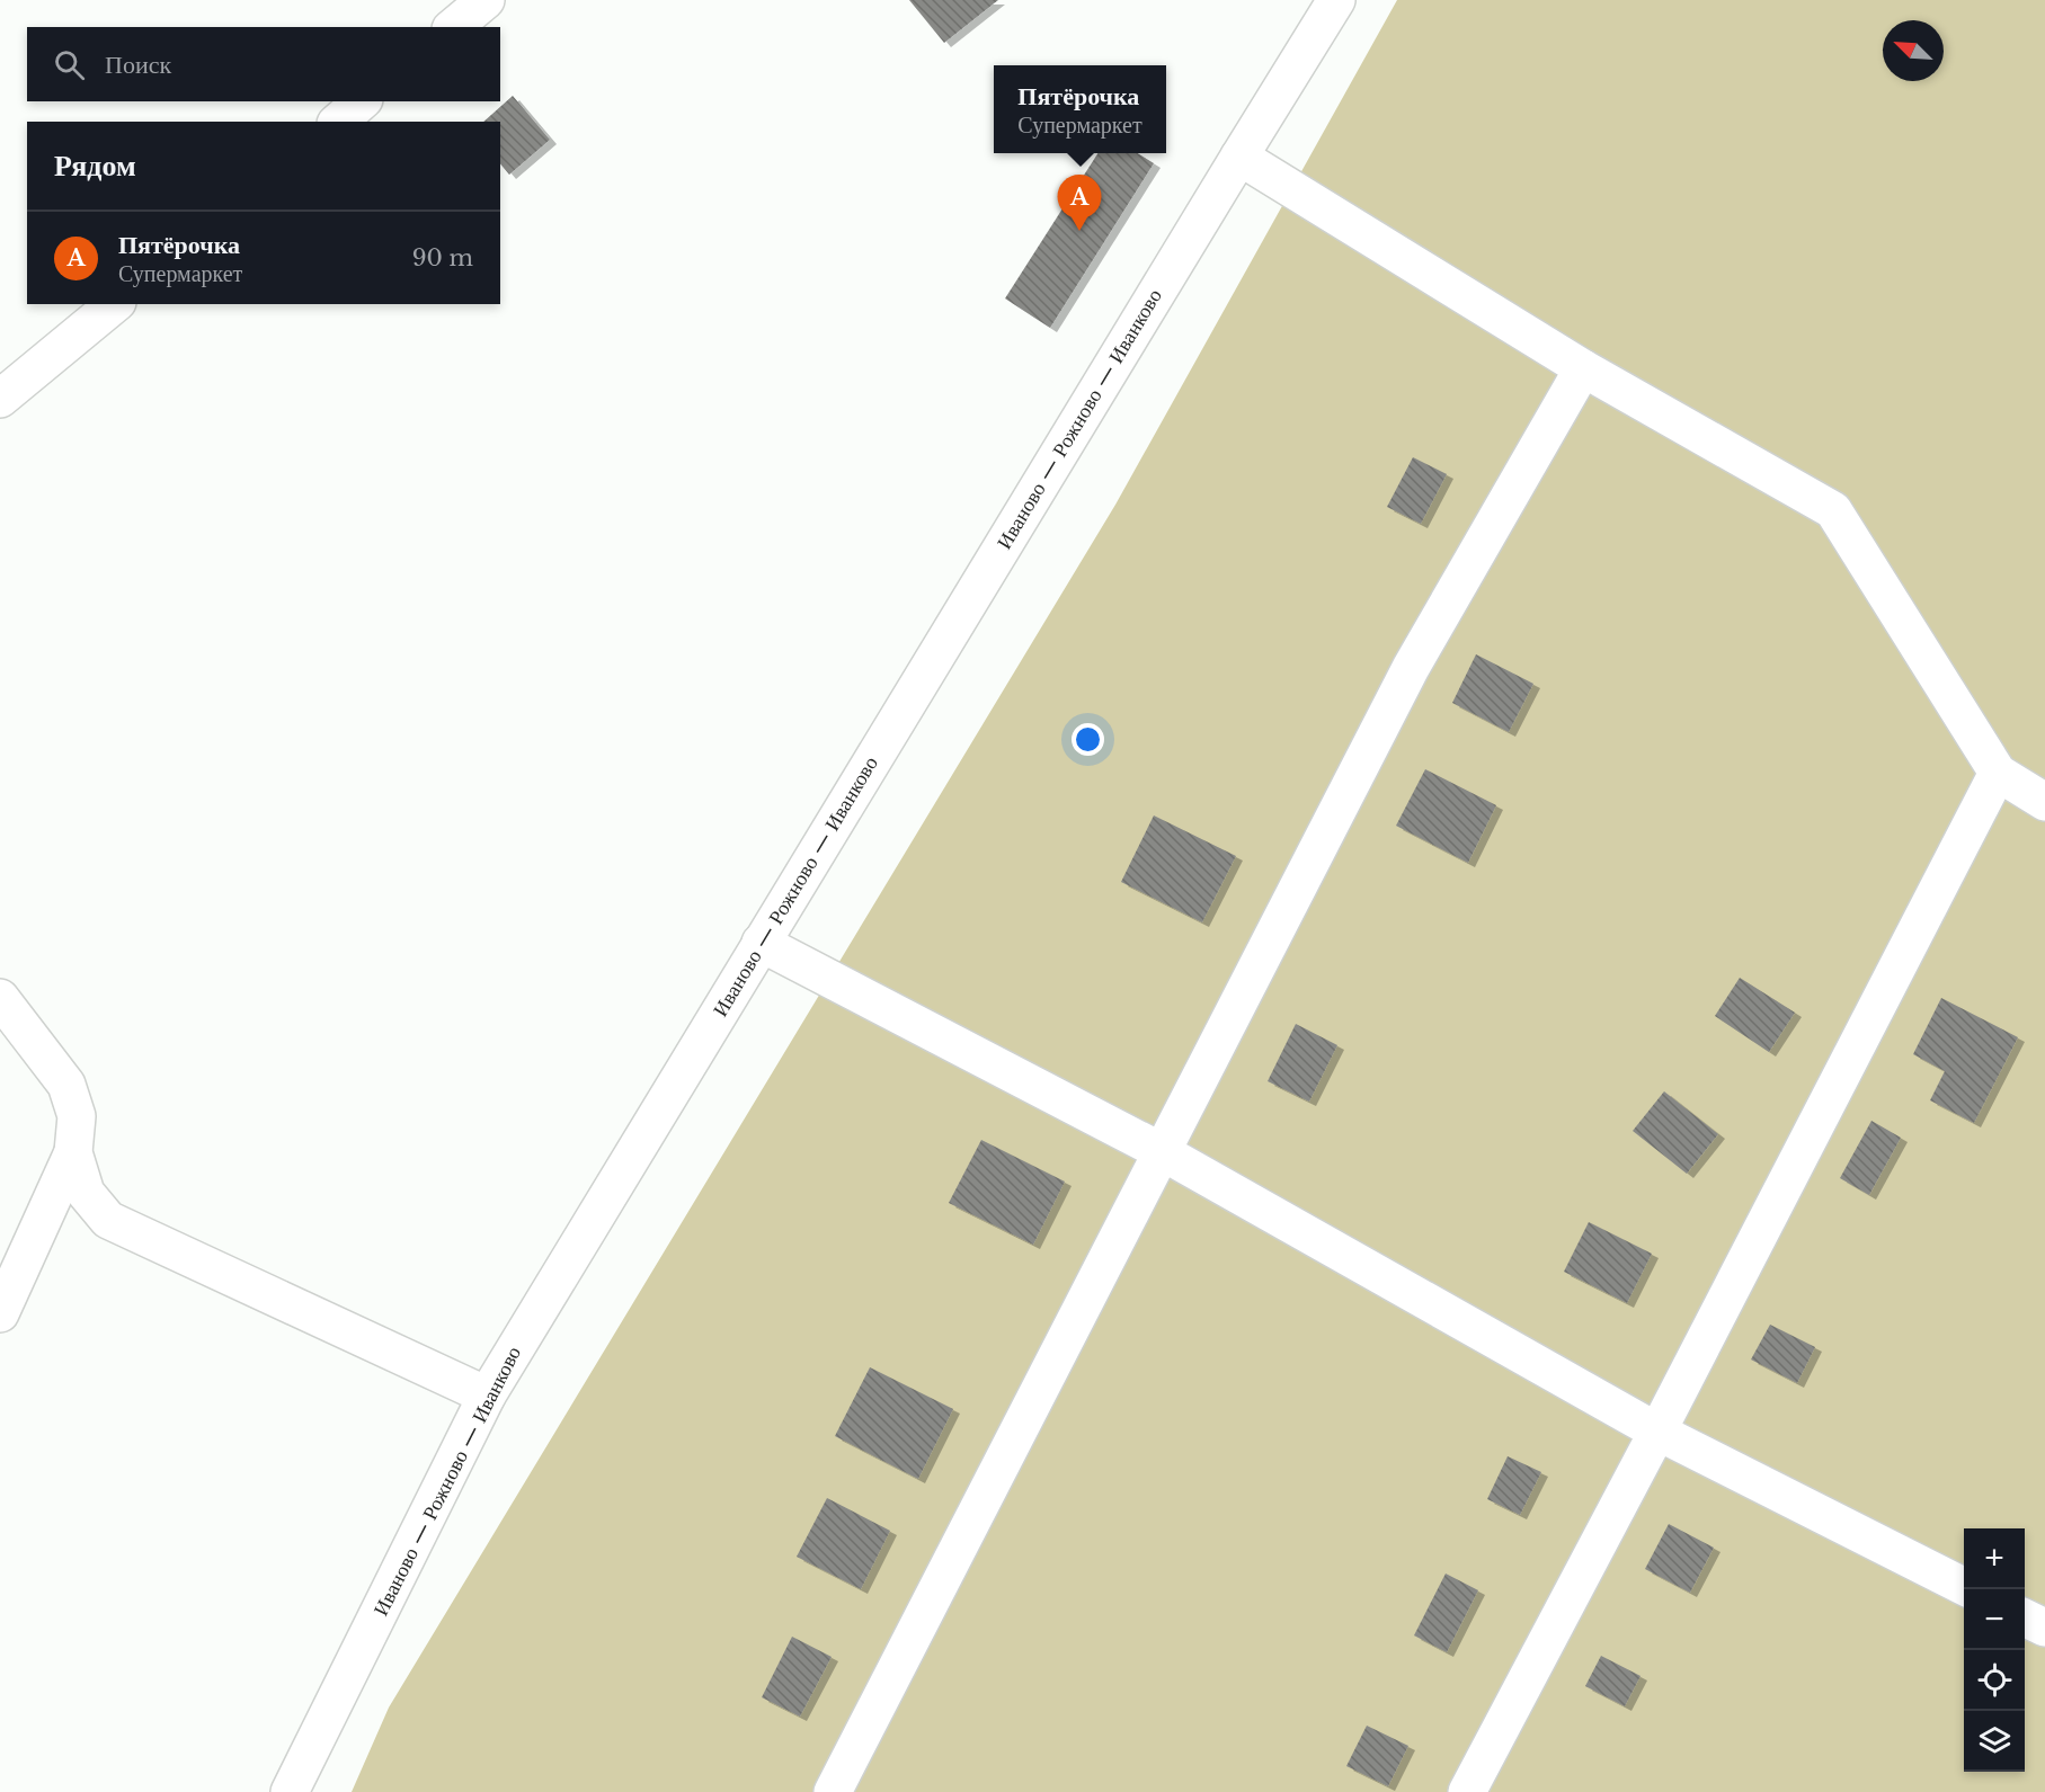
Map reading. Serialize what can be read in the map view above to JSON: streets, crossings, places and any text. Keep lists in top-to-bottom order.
{
  "streets": {
    "street": ["Иваново — Рожново — Иванково"]
  },
  "north": "top left",
  "page": {
    "search": "Поиск",
    "popup": ["Пятёрочка", "Супермаркет"],
    "heading": "Рядом",
    "pins": "A",
    "list": [
      {
        "mark": "A",
        "name": "Пятёрочка",
        "note": "Супермаркет",
        "value": "90 m"
      }
    ],
    "map_buttons": ["+", "−"]
  }
}
